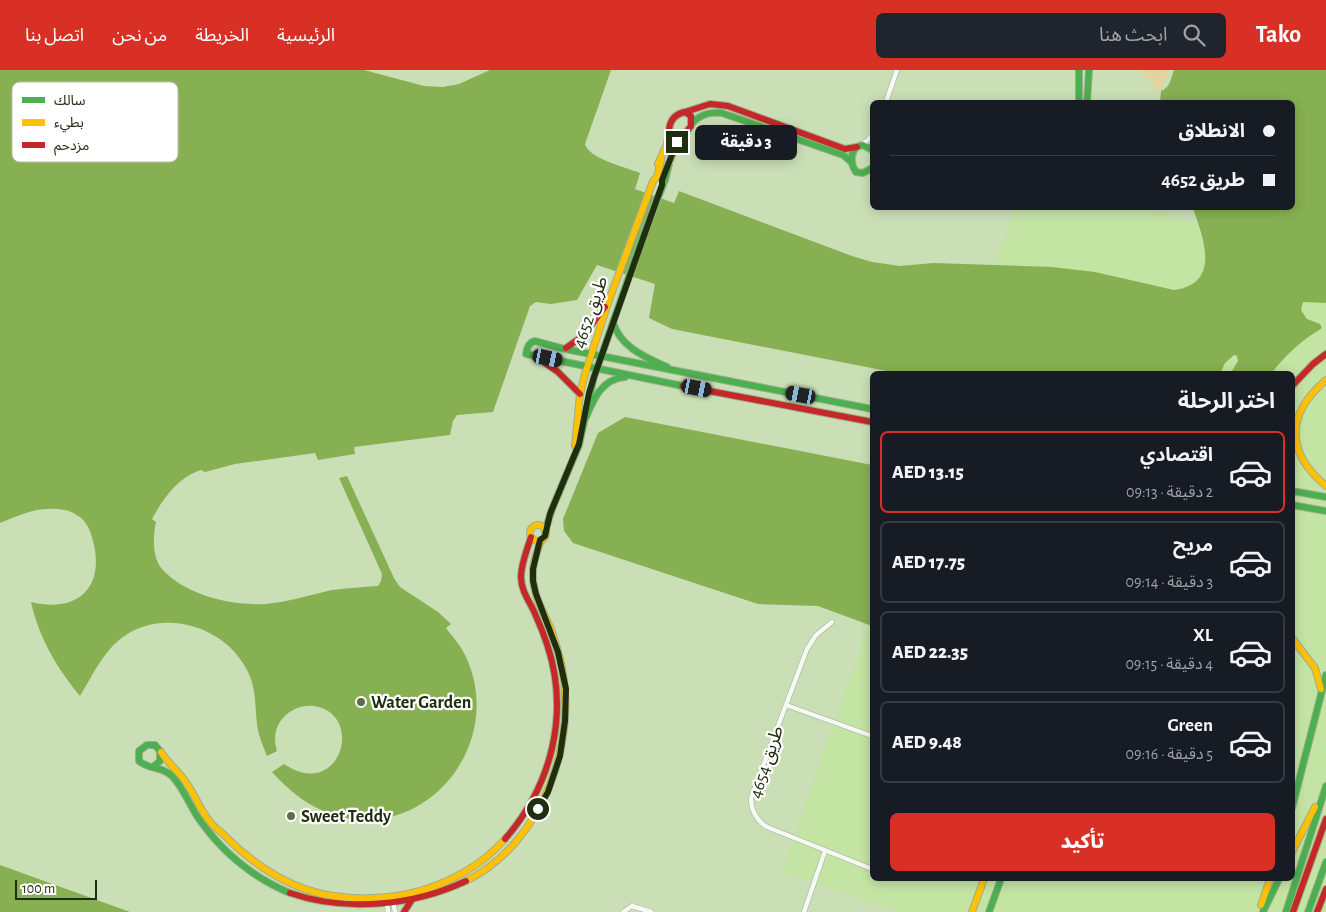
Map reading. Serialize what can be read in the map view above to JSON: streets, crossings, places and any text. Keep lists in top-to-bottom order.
{
  "streets": {
    "main road": ["طريق 4652"],
    "street": ["طريق 4654"]
  },
  "places": ["Water Garden", "Sweet Teddy"],
  "legend": ["سالك", "بطيء", "مزدحم"],
  "scale_bar": "100 m",
  "page": {
    "header": "Tako",
    "search": "ابحث هنا",
    "nav": [
      "الرئيسية",
      "الخريطة",
      "من نحن",
      "اتصل بنا"
    ],
    "banner": ["الانطلاق", "طريق 4652"],
    "bubble": "3 دقيقة",
    "heading": "اختر الرحلة",
    "list": [
      {
        "name": "اقتصادي",
        "note": "2 دقيقة · 09:13",
        "value": "AED 13.15"
      },
      {
        "name": "مريح",
        "note": "3 دقيقة · 09:14",
        "value": "AED 17.75"
      },
      {
        "name": "XL",
        "note": "4 دقيقة · 09:15",
        "value": "AED 22.35"
      },
      {
        "name": "Green",
        "note": "5 دقيقة · 09:16",
        "value": "AED 9.48"
      }
    ],
    "buttons": "تأكيد",
    "scale": "100 m"
  }
}
